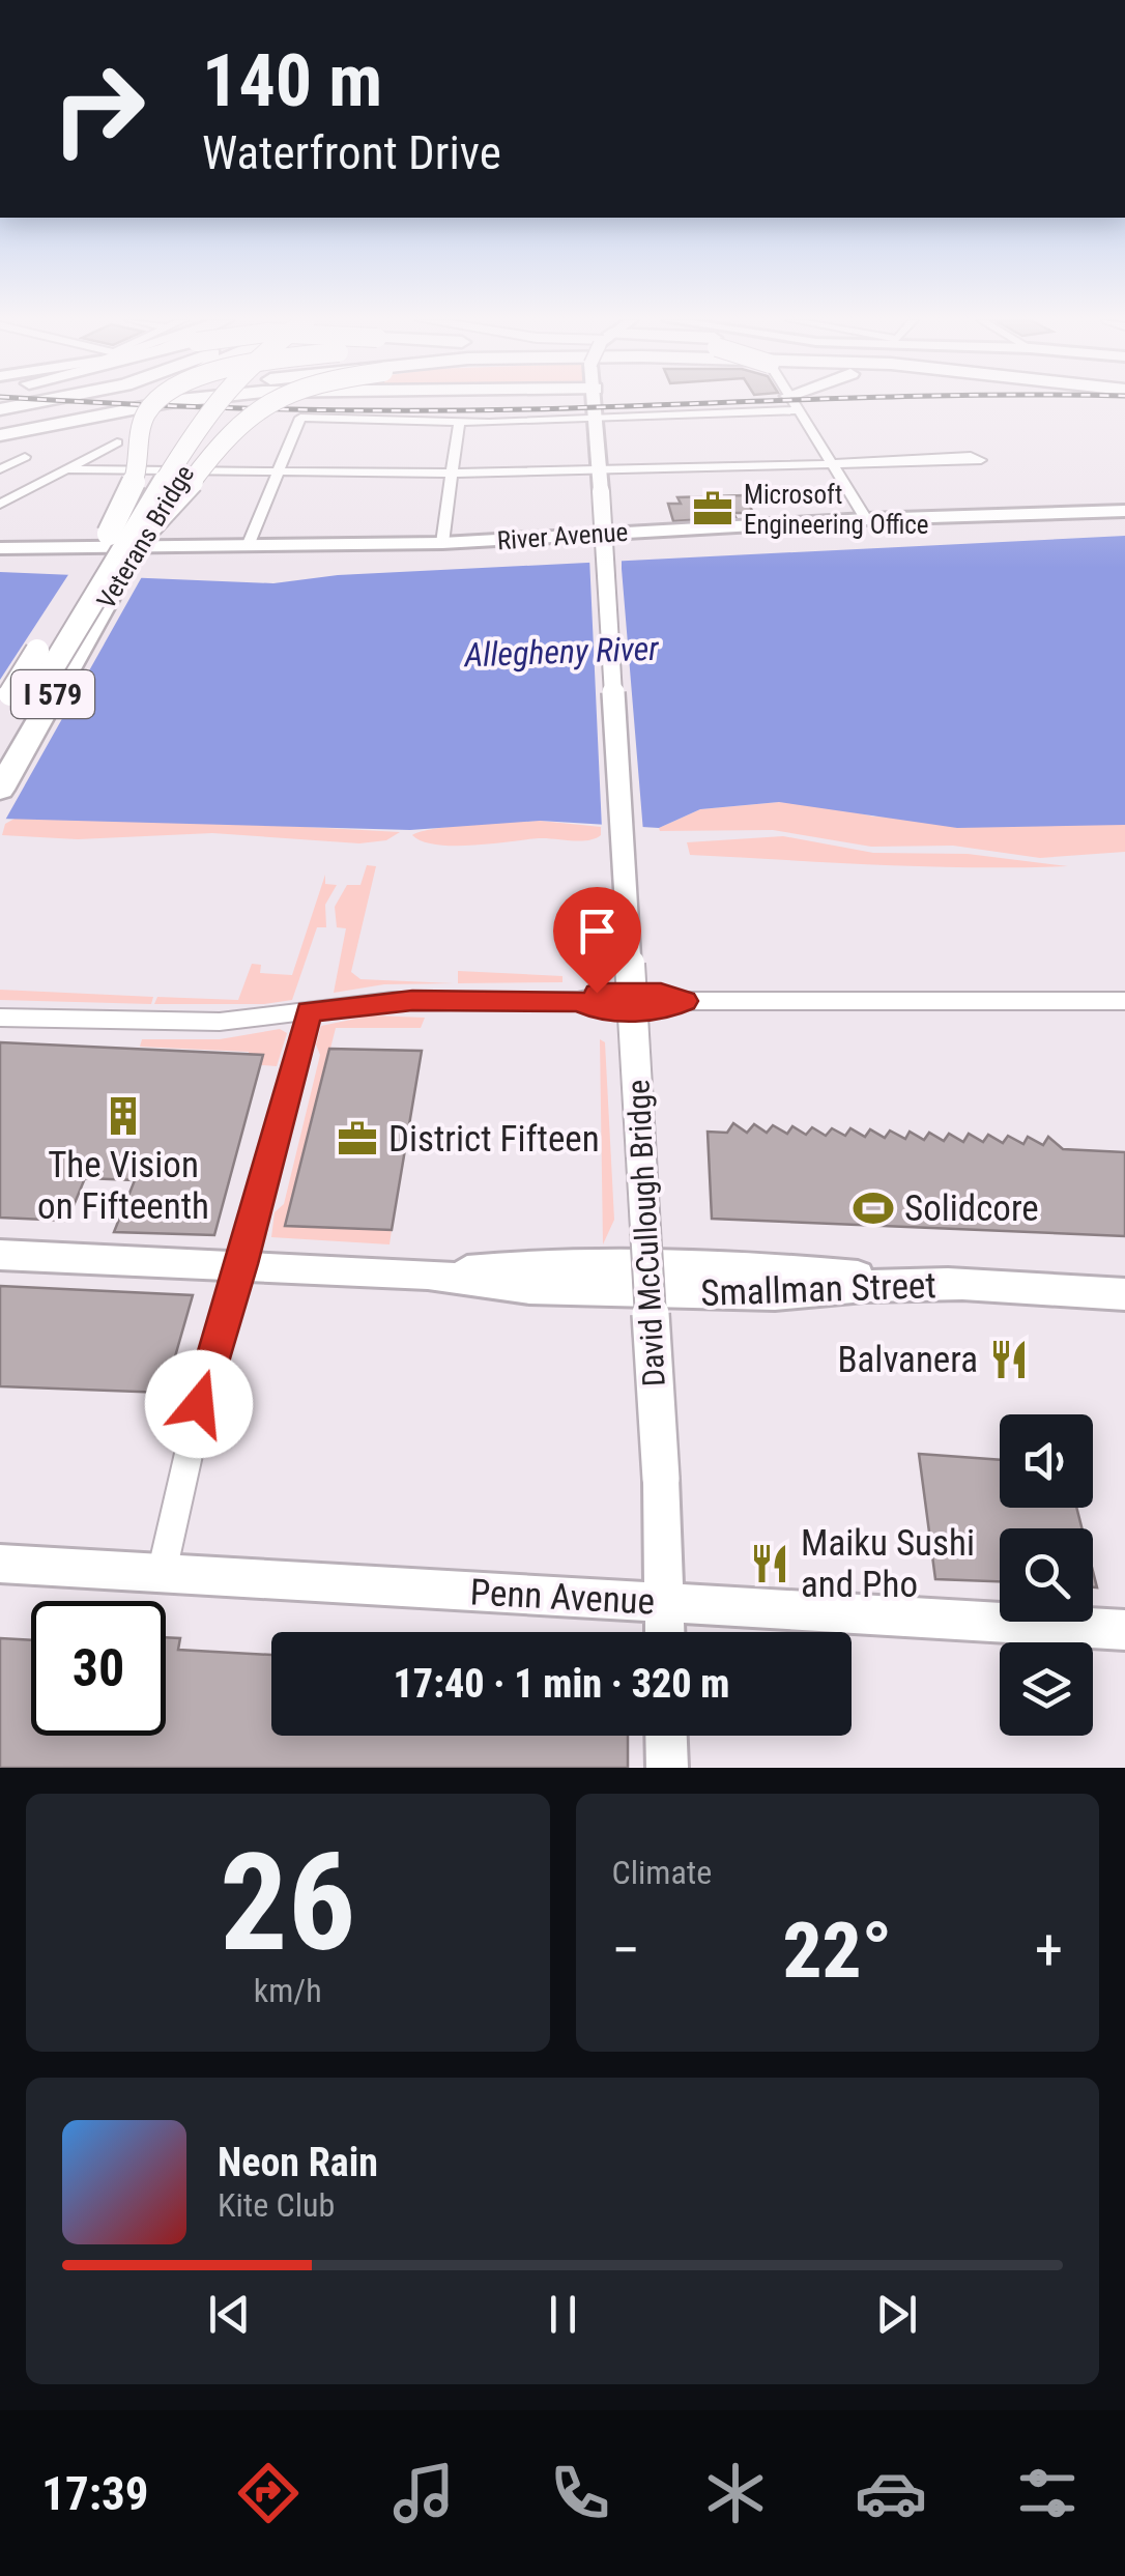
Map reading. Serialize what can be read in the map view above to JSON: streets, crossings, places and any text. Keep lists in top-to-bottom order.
{
  "streets": {
    "highway": ["Veterans Bridge", "I 579"],
    "street": [
      "River Avenue",
      "David McCullough Bridge",
      "Smallman Street",
      "Penn Avenue"
    ]
  },
  "crossings": [
    ["David McCullough Bridge", "Penn Avenue"]
  ],
  "water": ["Allegheny River"],
  "places": {
    "office": ["Microsoft Engineering Office", "District Fifteen"],
    "building": ["The Vision on Fifteenth"],
    "sports": ["Solidcore"],
    "restaurant": ["Balvanera", "Maiku Sushi and Pho"]
  },
  "page": {
    "turn": ["140 m", "Waterfront Drive"],
    "limit": "30",
    "trip": "17:40 · 1 min · 320 m",
    "tile": [
      ["26", "km/h"],
      "Climate"
    ],
    "heat": ["−", "22°", "+"],
    "song": ["Neon Rain", "Kite Club"],
    "tabs": "17:39"
  }
}
